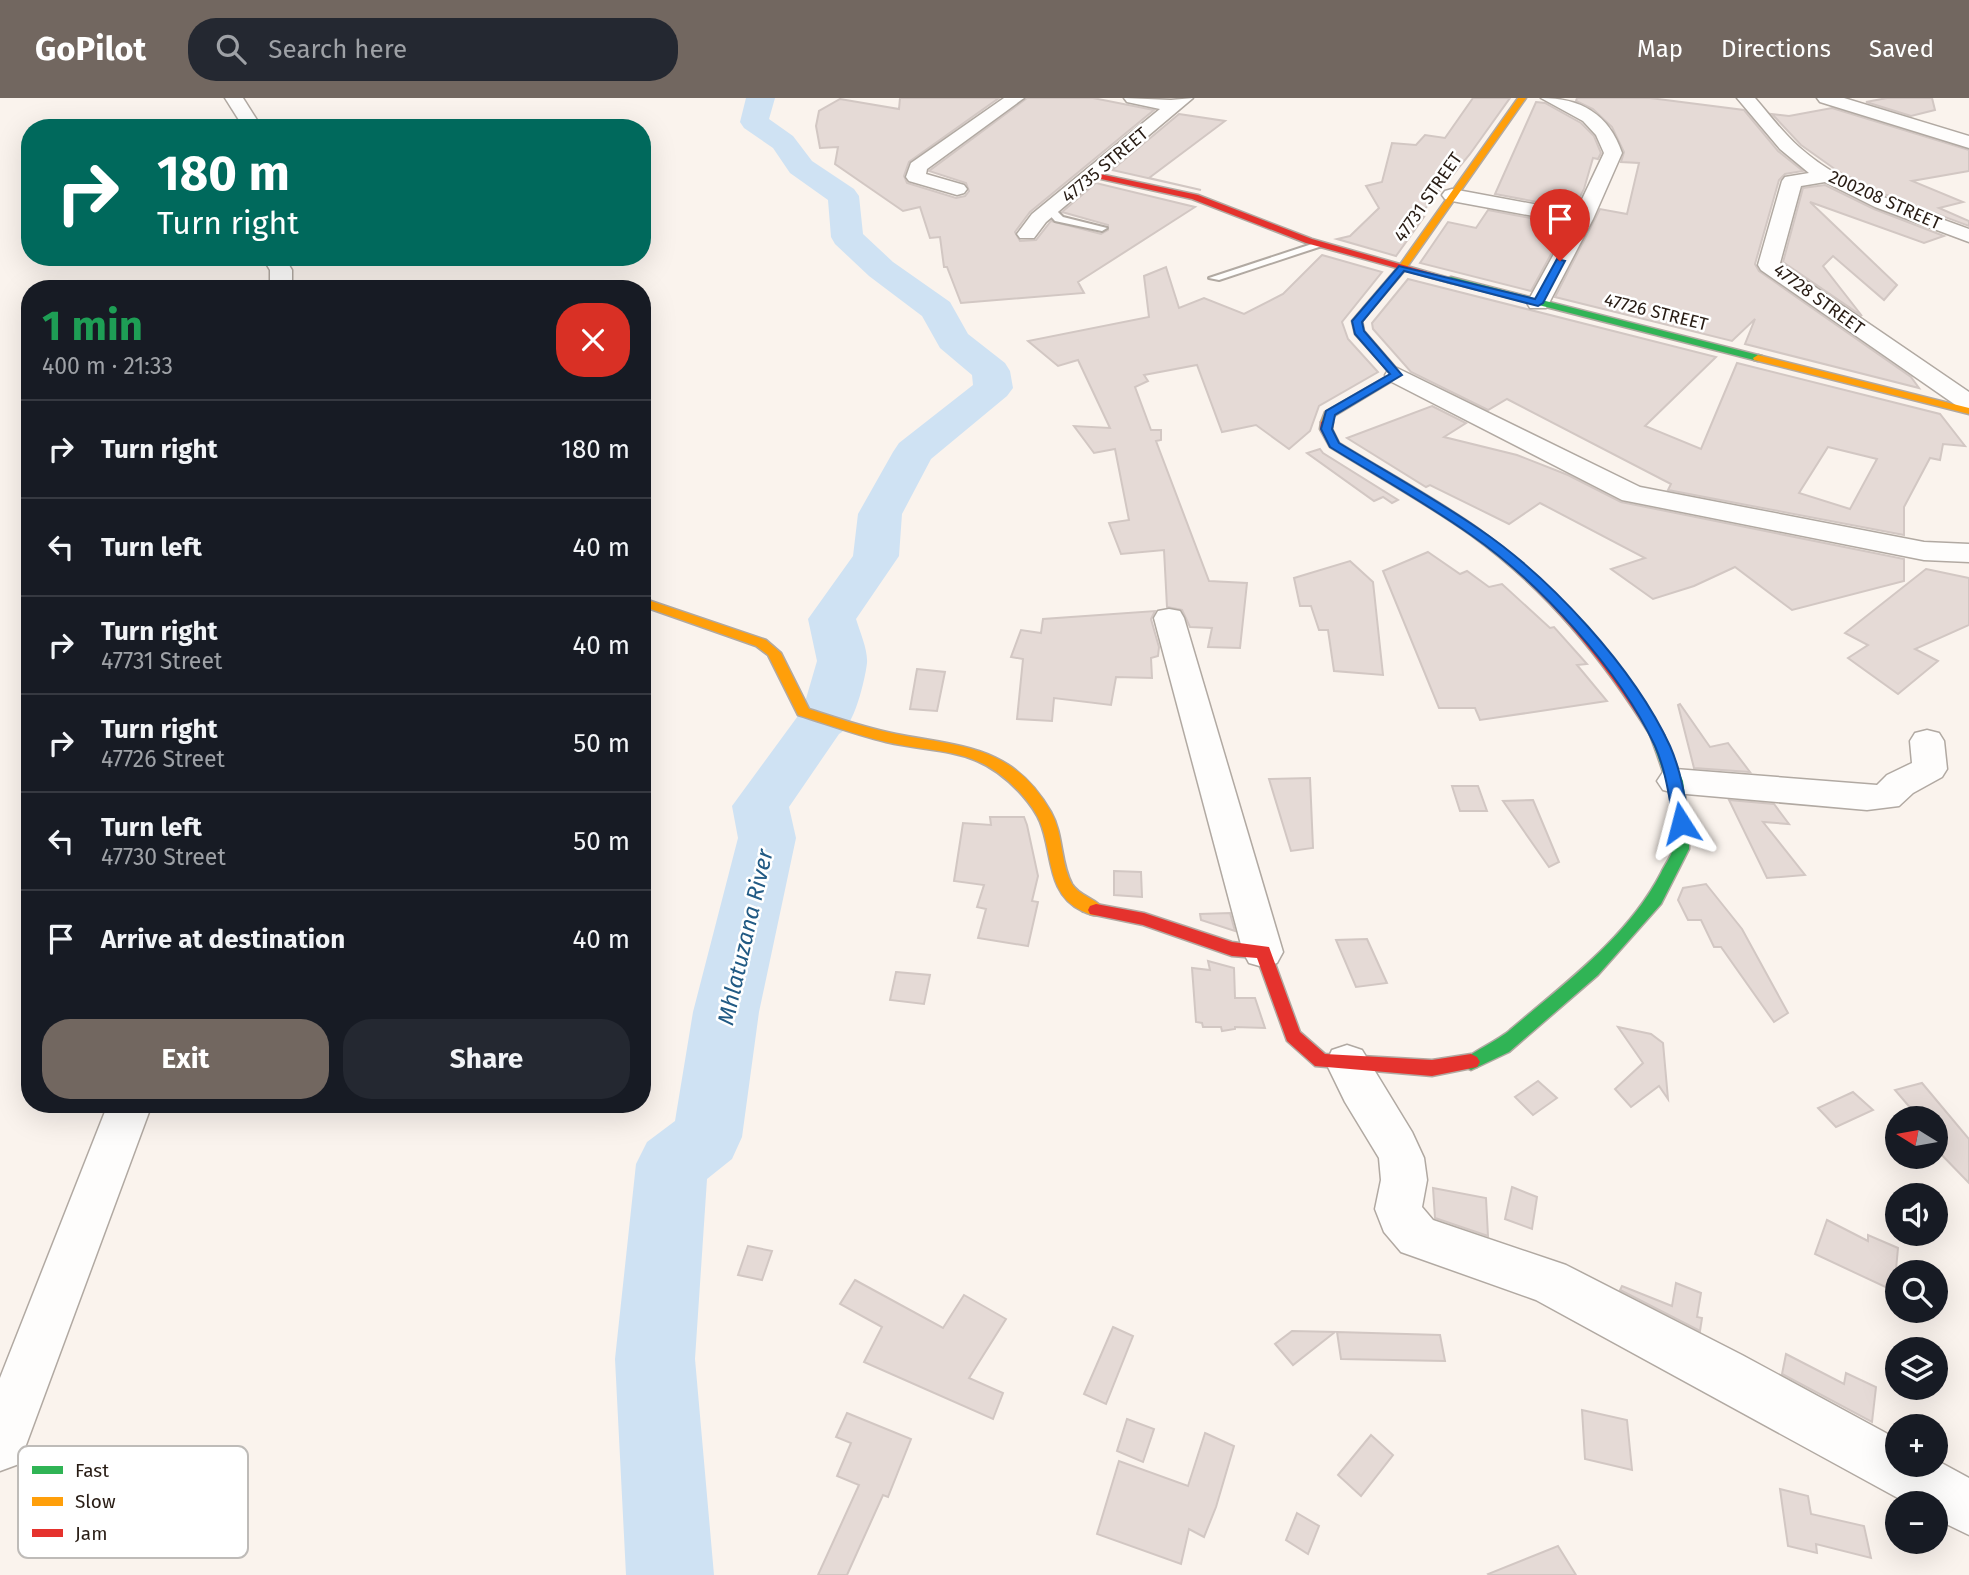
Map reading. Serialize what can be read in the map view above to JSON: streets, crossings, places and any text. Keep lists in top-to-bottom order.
{
  "streets": {
    "street": [
      "47735 STREET",
      "47731 STREET",
      "200208 STREET",
      "47728 STREET",
      "47726 STREET"
    ]
  },
  "crossings": [
    ["47735 STREET", "47726 STREET"],
    ["47731 STREET", "47726 STREET"],
    ["200208 STREET", "47728 STREET"]
  ],
  "water": ["Mhlatuzana River"],
  "legend": ["Fast", "Slow", "Jam"],
  "north": "left",
  "page": {
    "header": "GoPilot",
    "search": "Search here",
    "nav": ["Map", "Directions", "Saved"],
    "turn": ["180 m", "Turn right"],
    "heading": ["1 min", "400 m · 21:33"],
    "list": [
      {
        "name": "Turn right",
        "value": "180 m"
      },
      {
        "name": "Turn left",
        "value": "40 m"
      },
      {
        "name": "Turn right",
        "note": "47731 Street",
        "value": "40 m"
      },
      {
        "name": "Turn right",
        "note": "47726 Street",
        "value": "50 m"
      },
      {
        "name": "Turn left",
        "note": "47730 Street",
        "value": "50 m"
      },
      {
        "name": "Arrive at destination",
        "value": "40 m"
      }
    ],
    "buttons": ["Exit", "Share"],
    "map_buttons": ["+", "−"]
  }
}
